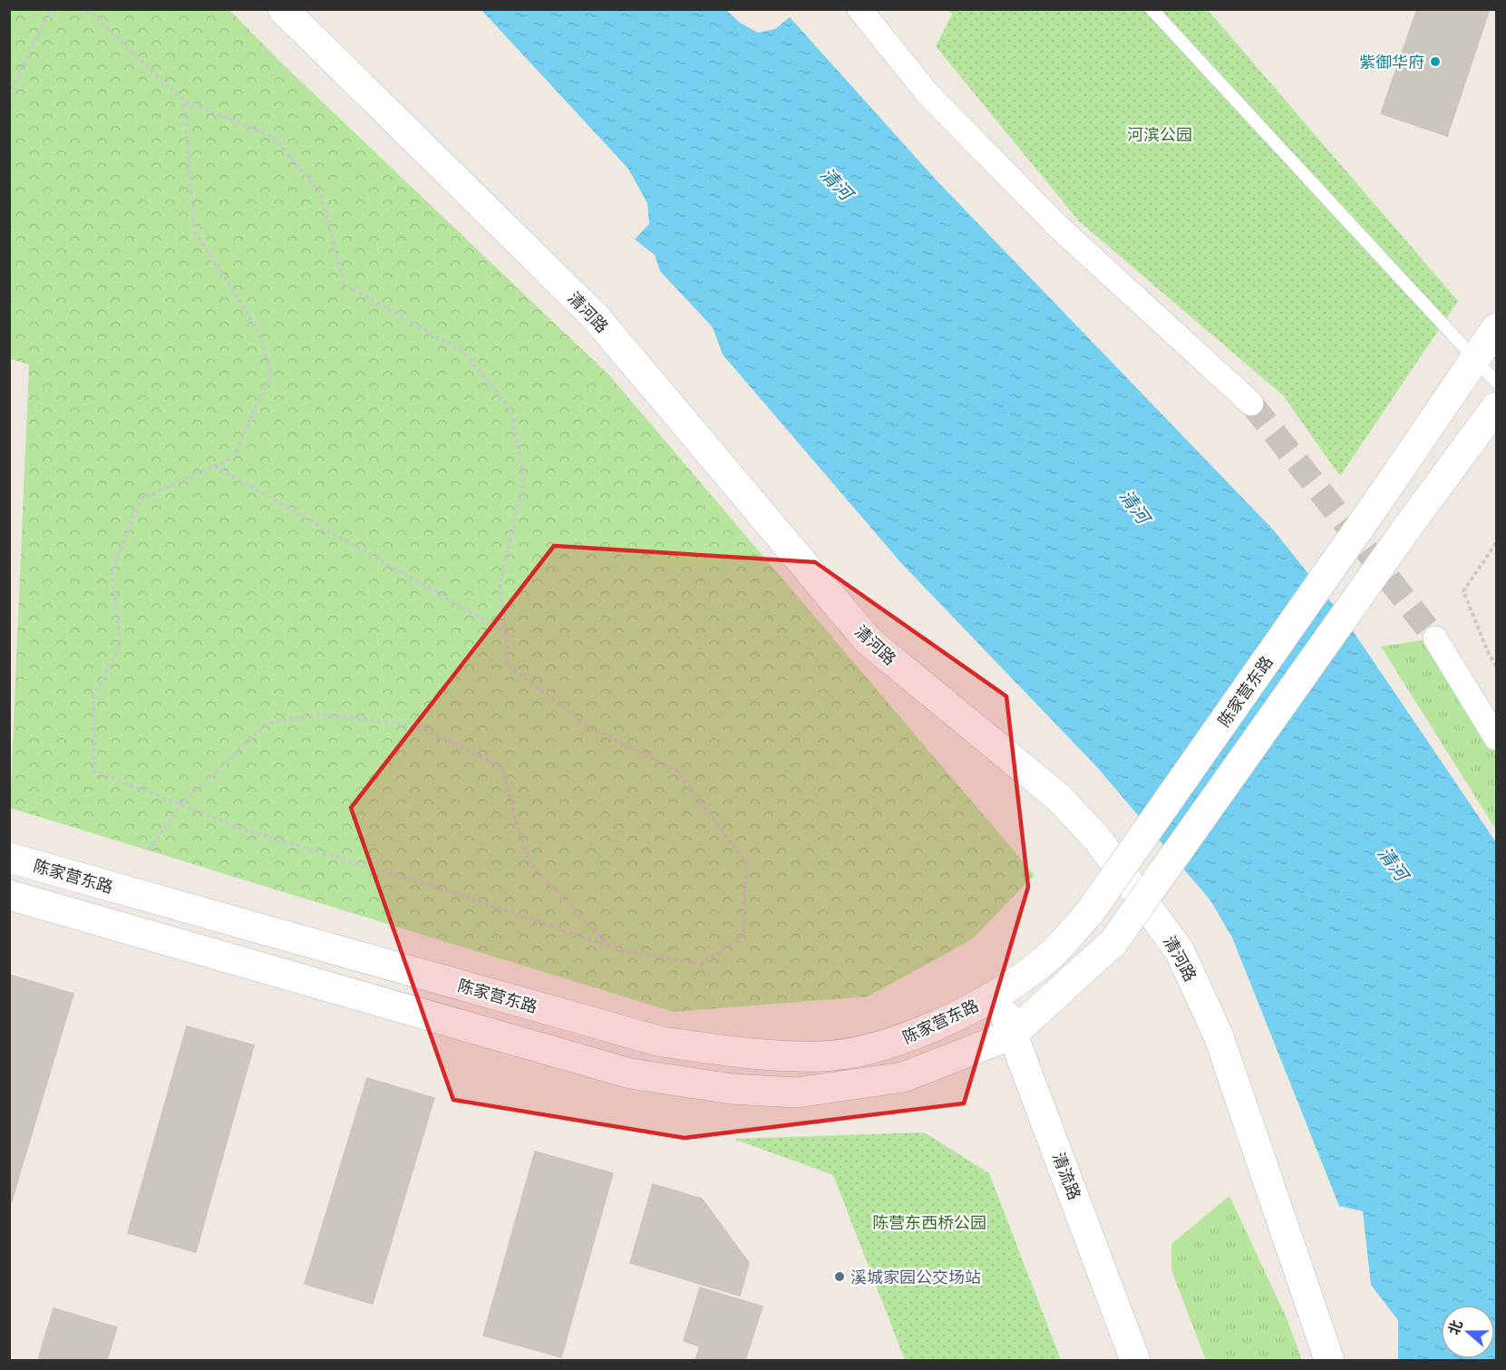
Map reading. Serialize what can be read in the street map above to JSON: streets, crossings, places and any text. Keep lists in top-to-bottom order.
{
  "streets": {
    "street": ["清河路", "陈家营东路", "清流路"]
  },
  "crossings": [
    ["陈家营东路", "清流路"]
  ],
  "water": ["清河"],
  "parks": ["河滨公园", "陈营东西桥公园"],
  "places": ["紫御华府", "溪城家园公交场站"],
  "north": "left"
}
